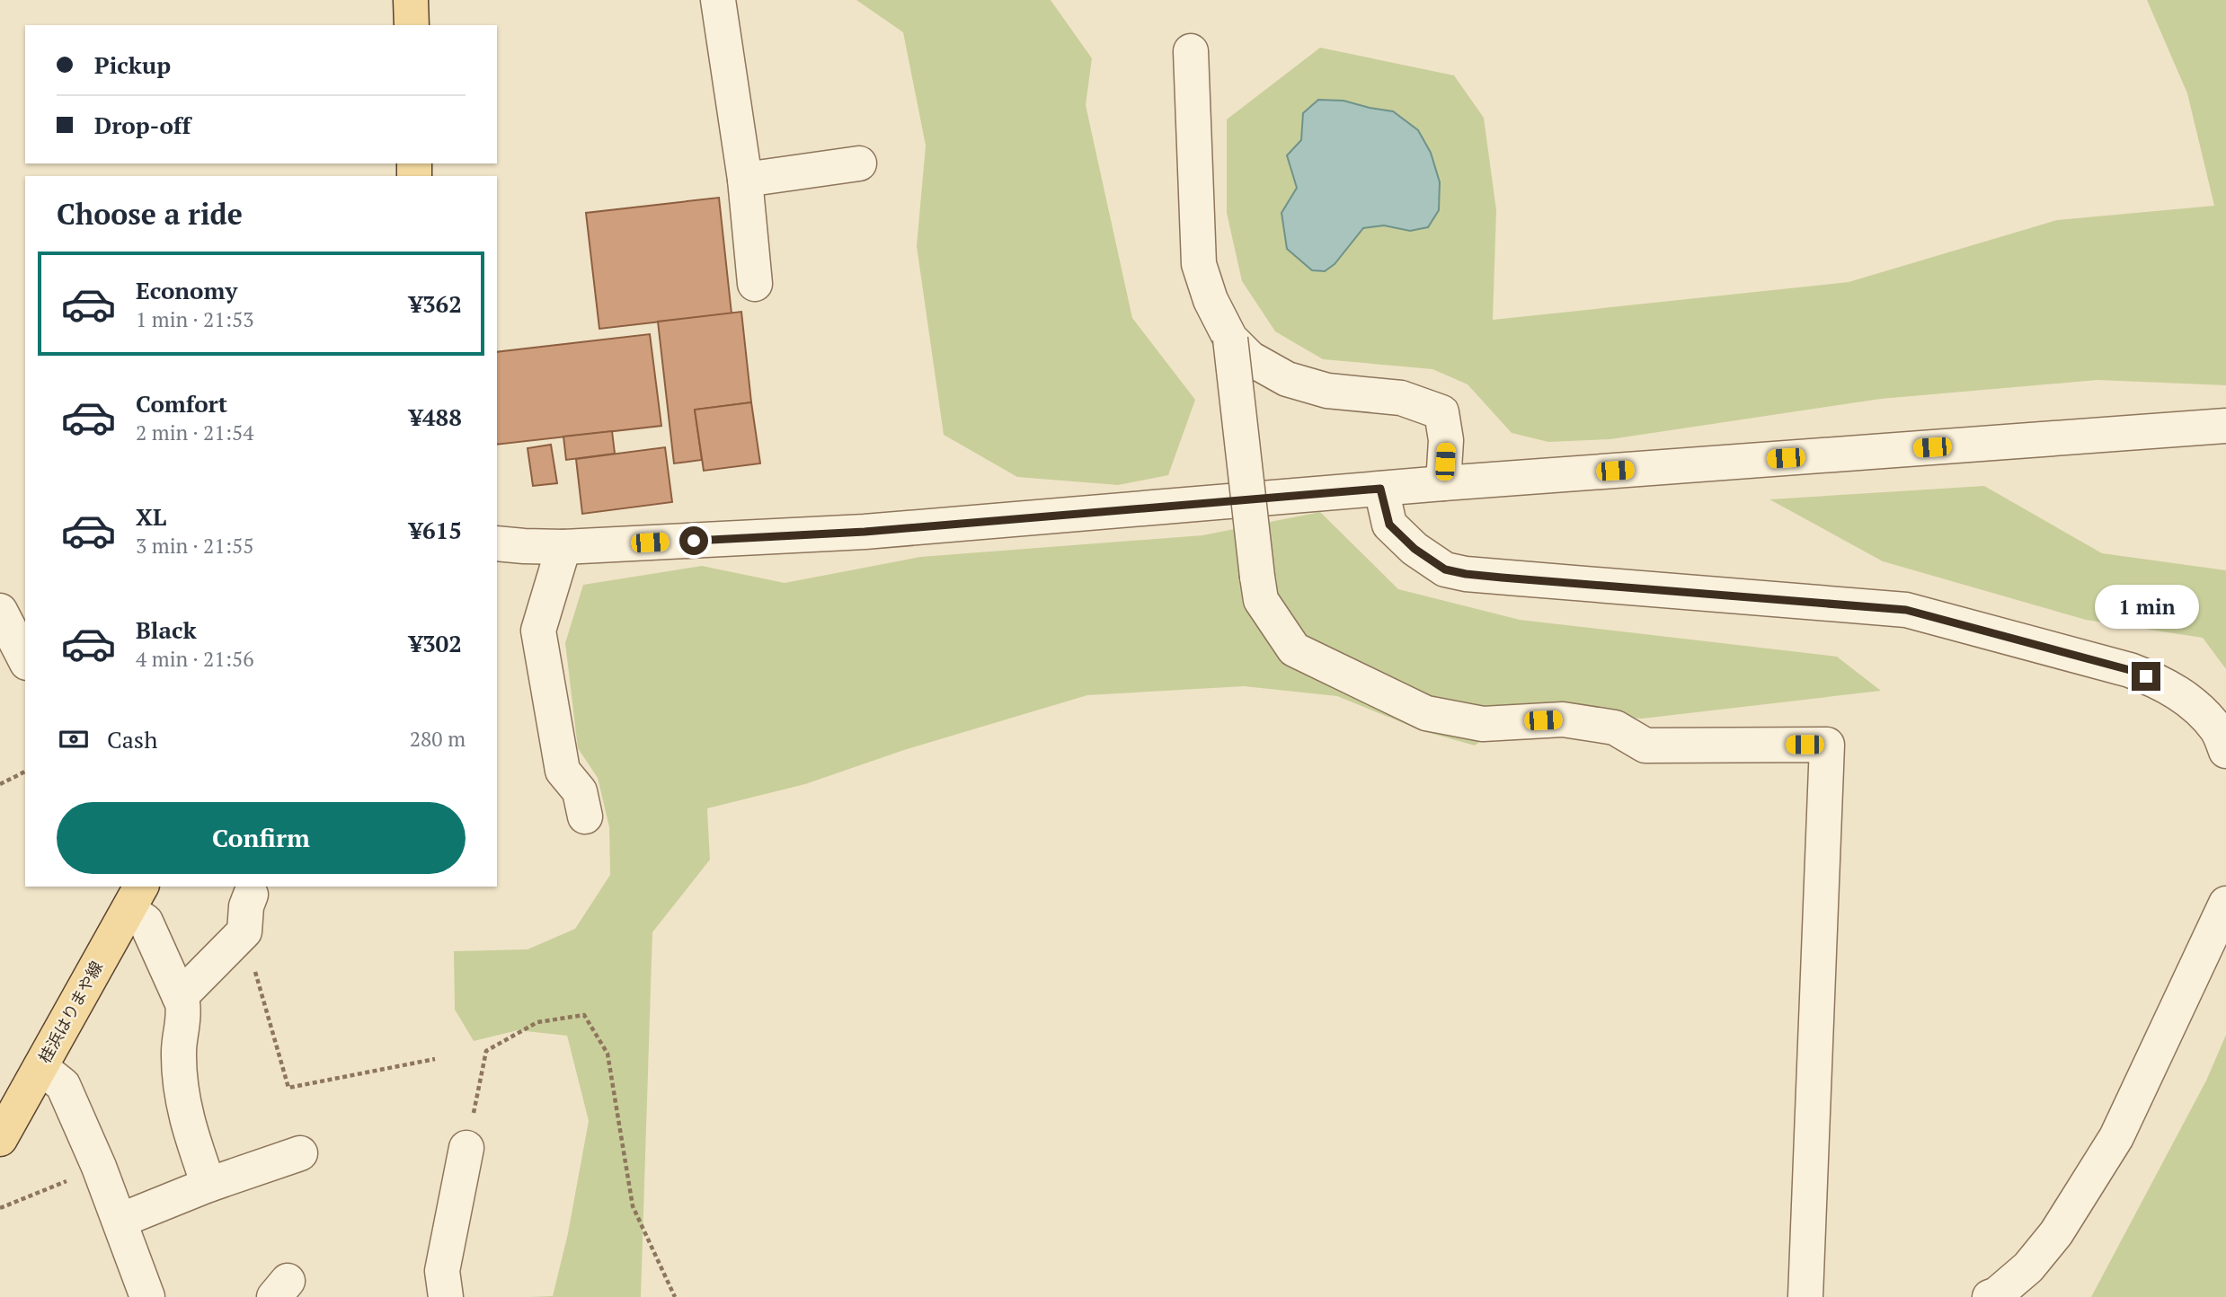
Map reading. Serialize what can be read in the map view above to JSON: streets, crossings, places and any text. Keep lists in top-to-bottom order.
{
  "streets": {
    "main road": ["桂浜はりまや線"]
  },
  "page": {
    "banner": ["Pickup", "Drop-off"],
    "heading": "Choose a ride",
    "list": [
      {
        "name": "Economy",
        "note": "1 min · 21:53",
        "value": "¥362"
      },
      {
        "name": "Comfort",
        "note": "2 min · 21:54",
        "value": "¥488"
      },
      {
        "name": "XL",
        "note": "3 min · 21:55",
        "value": "¥615"
      },
      {
        "name": "Black",
        "note": "4 min · 21:56",
        "value": "¥302"
      }
    ],
    "bubble": "1 min",
    "pay": ["Cash", "280 m"],
    "buttons": "Confirm"
  }
}
